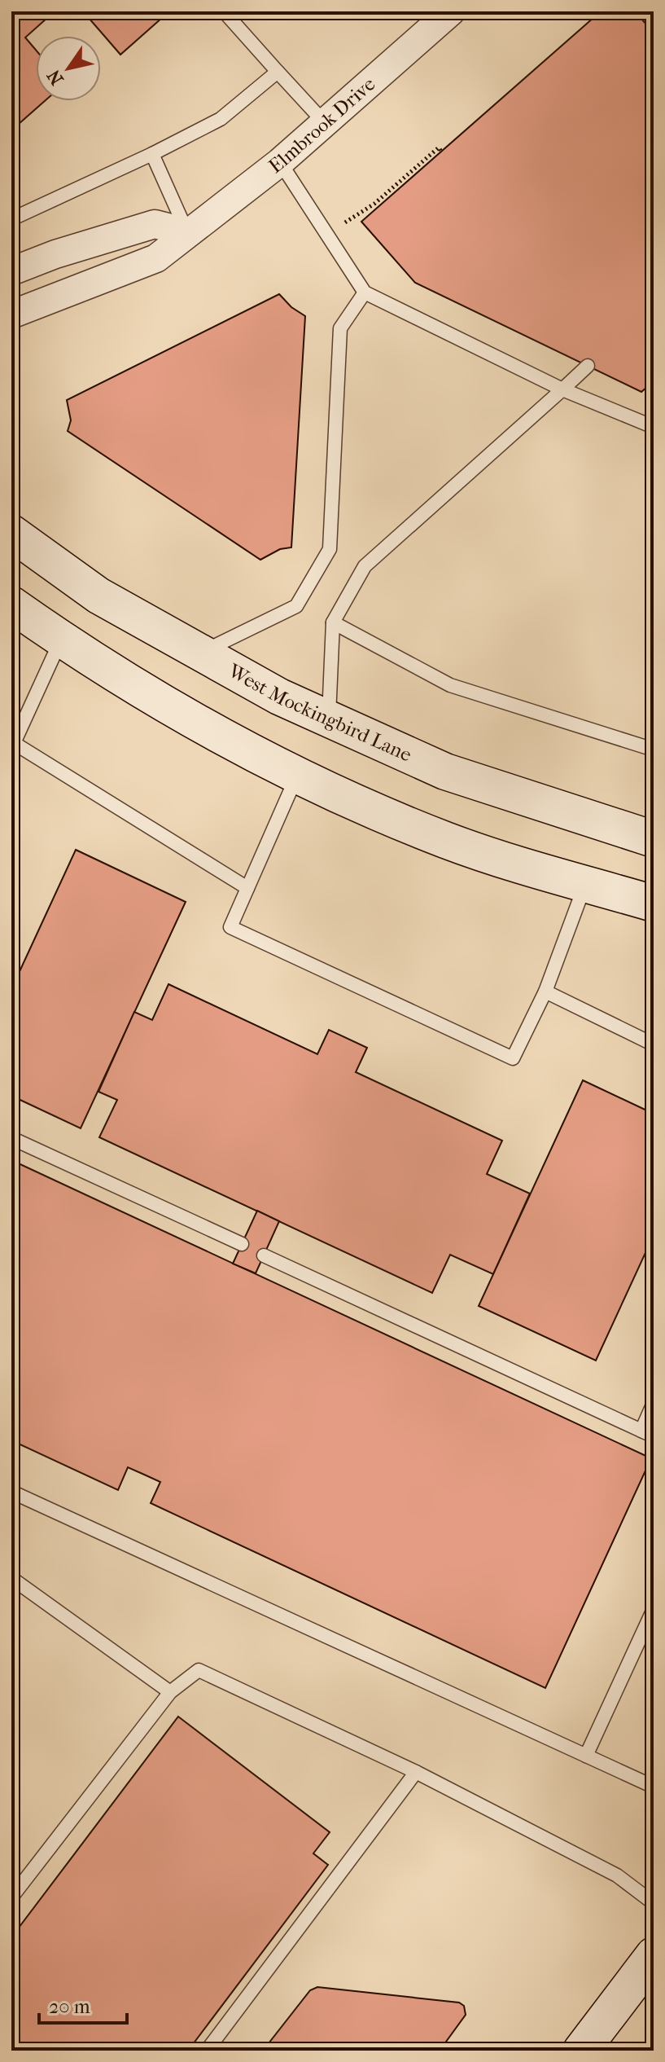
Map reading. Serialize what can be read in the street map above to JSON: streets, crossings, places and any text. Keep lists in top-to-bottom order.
{
  "streets": {
    "main road": ["West Mockingbird Lane"],
    "street": ["Elmbrook Drive"]
  },
  "scale_bar": "20 m",
  "north": "bottom left"
}
